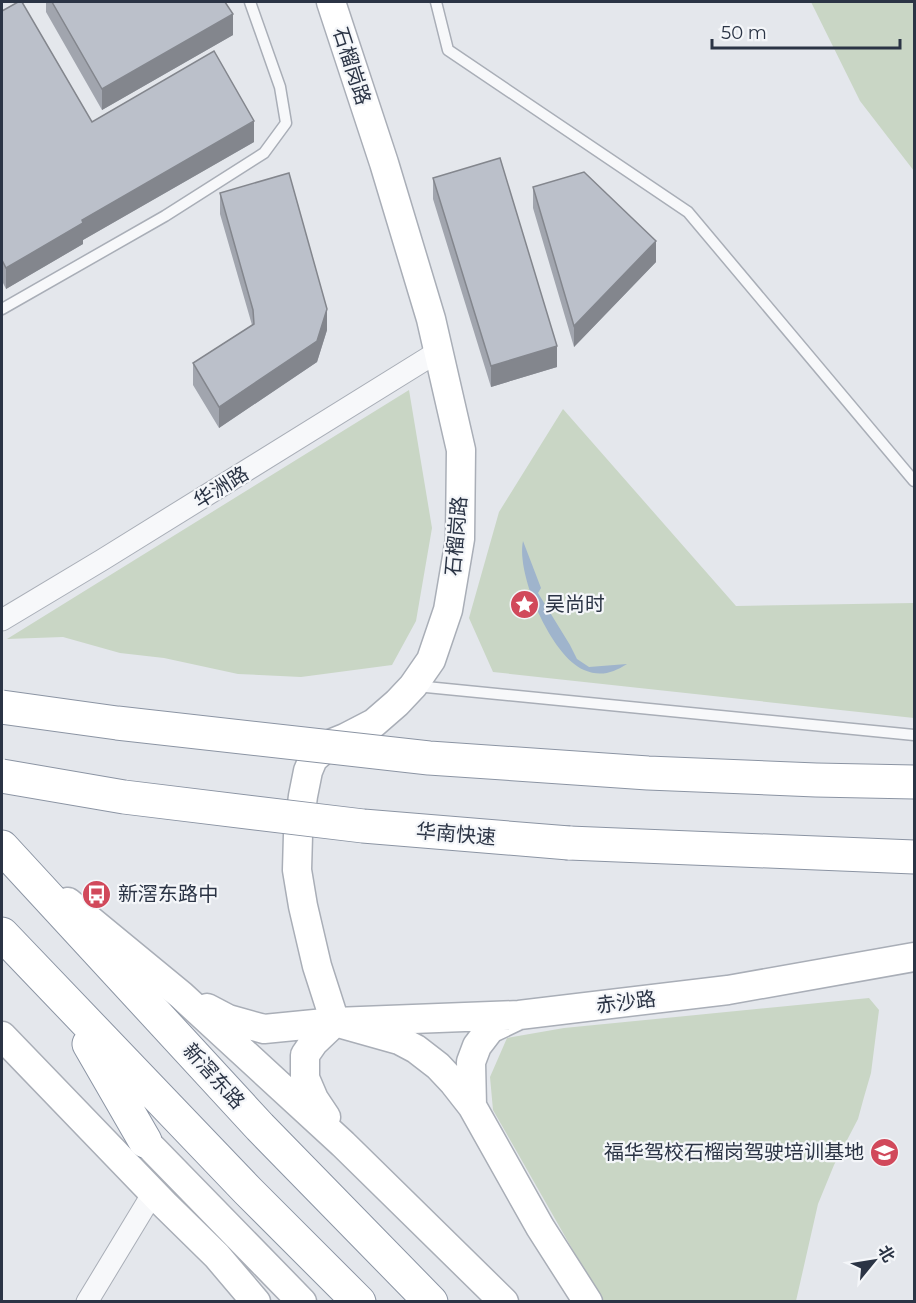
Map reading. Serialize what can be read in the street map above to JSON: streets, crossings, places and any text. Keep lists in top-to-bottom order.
{
  "streets": {
    "highway": ["华南快速", "新滘东路"],
    "main road": ["石榴岗路", "赤沙路"],
    "street": ["华洲路"]
  },
  "crossings": [
    ["石榴岗路", "华洲路"],
    ["石榴岗路", "赤沙路"]
  ],
  "places": {
    "place": ["吴尚时"],
    "bus stop": ["新滘东路中"],
    "school or university": ["福华驾校石榴岗驾驶培训基地"]
  },
  "scale_bar": "50 m",
  "north": "top right"
}
